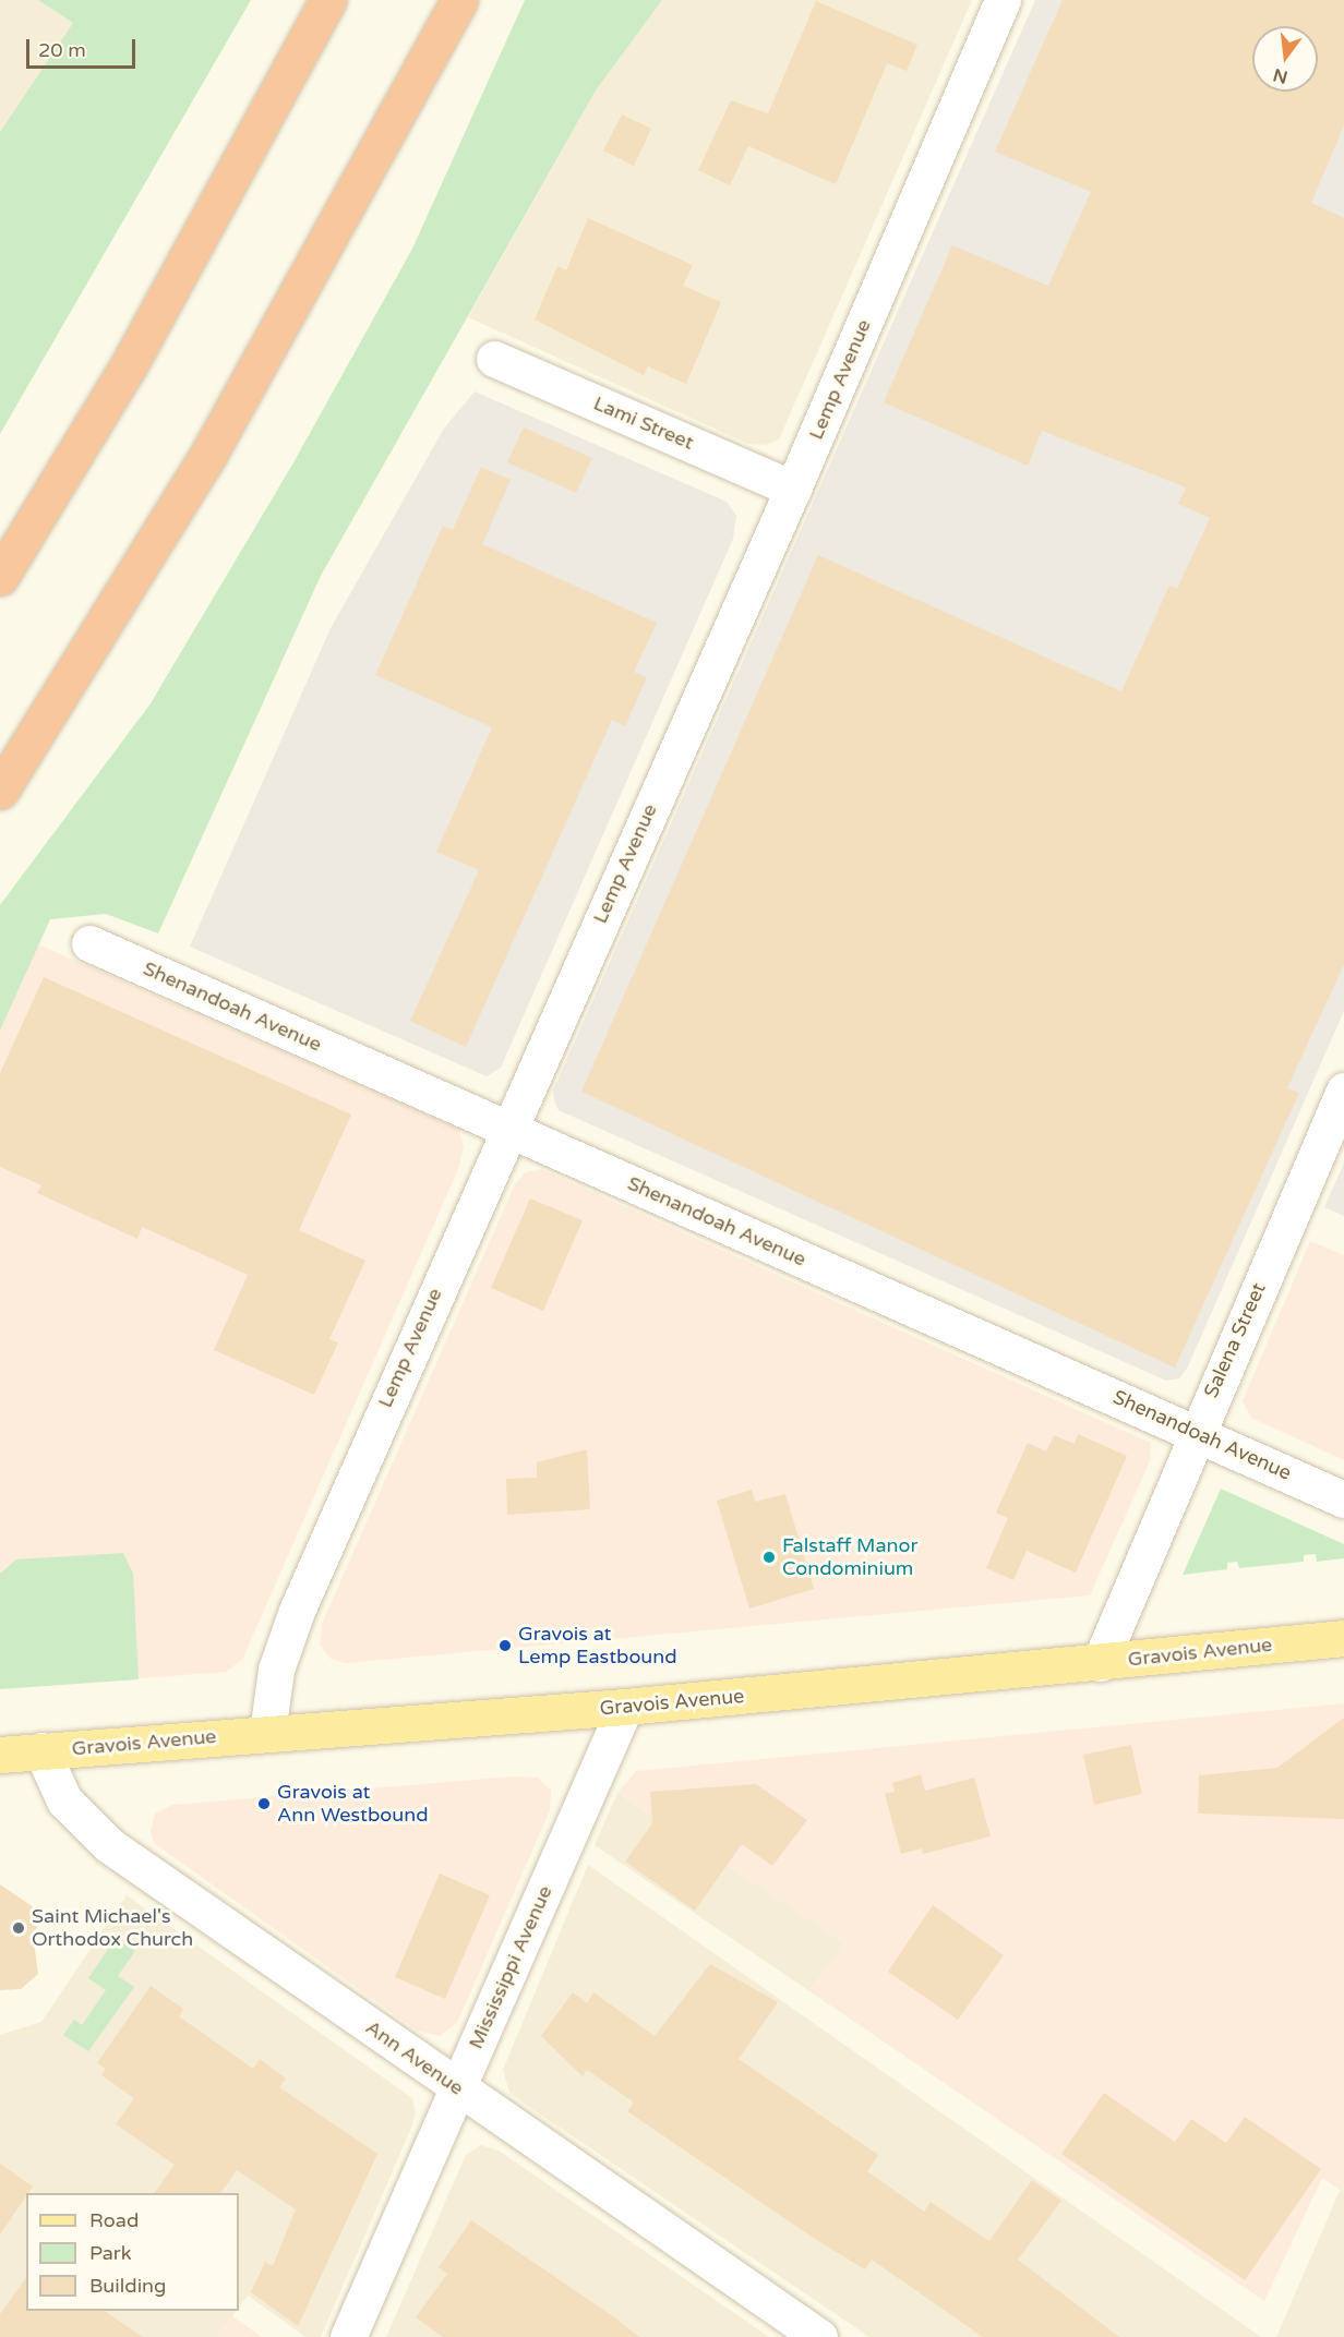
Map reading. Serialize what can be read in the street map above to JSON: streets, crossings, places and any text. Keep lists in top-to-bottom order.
{
  "streets": {
    "main road": ["Gravois Avenue"],
    "street": [
      "Lemp Avenue",
      "Lami Street",
      "Shenandoah Avenue",
      "Salena Street",
      "Mississippi Avenue",
      "Ann Avenue"
    ]
  },
  "crossings": [
    ["Lemp Avenue", "Lami Street"],
    ["Lemp Avenue", "Shenandoah Avenue"],
    ["Lemp Avenue", "Gravois Avenue"],
    ["Shenandoah Avenue", "Salena Street"],
    ["Salena Street", "Gravois Avenue"],
    ["Gravois Avenue", "Mississippi Avenue"],
    ["Gravois Avenue", "Ann Avenue"],
    ["Mississippi Avenue", "Ann Avenue"]
  ],
  "places": [
    "Falstaff Manor Condominium",
    "Gravois at Lemp Eastbound",
    "Gravois at Ann Westbound",
    "Saint Michael's Orthodox Church"
  ],
  "legend": ["Road", "Park", "Building"],
  "scale_bar": "20 m",
  "north": "bottom"
}
